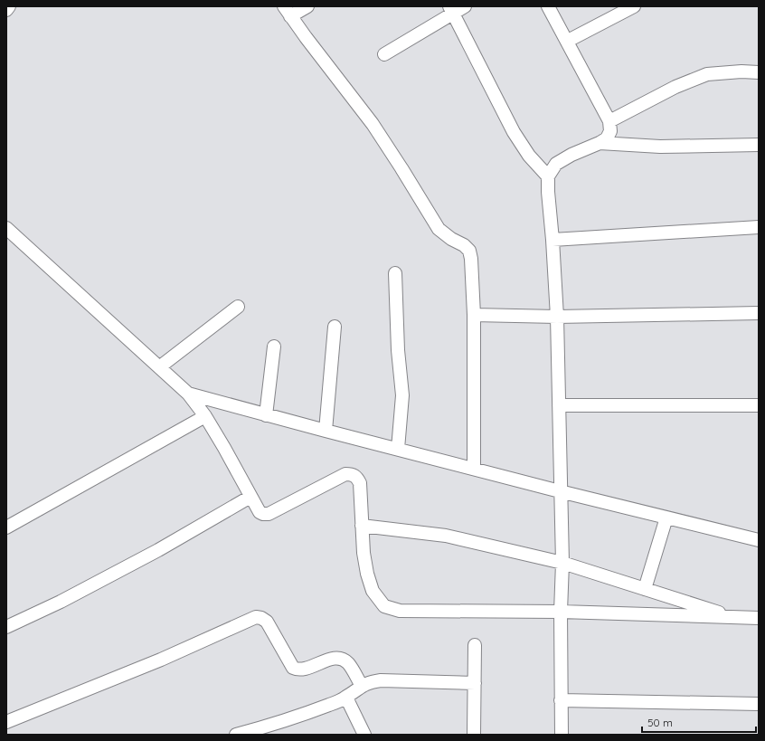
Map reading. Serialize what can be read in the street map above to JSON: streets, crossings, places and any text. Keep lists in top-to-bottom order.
{
  "scale_bar": "50 m"
}
